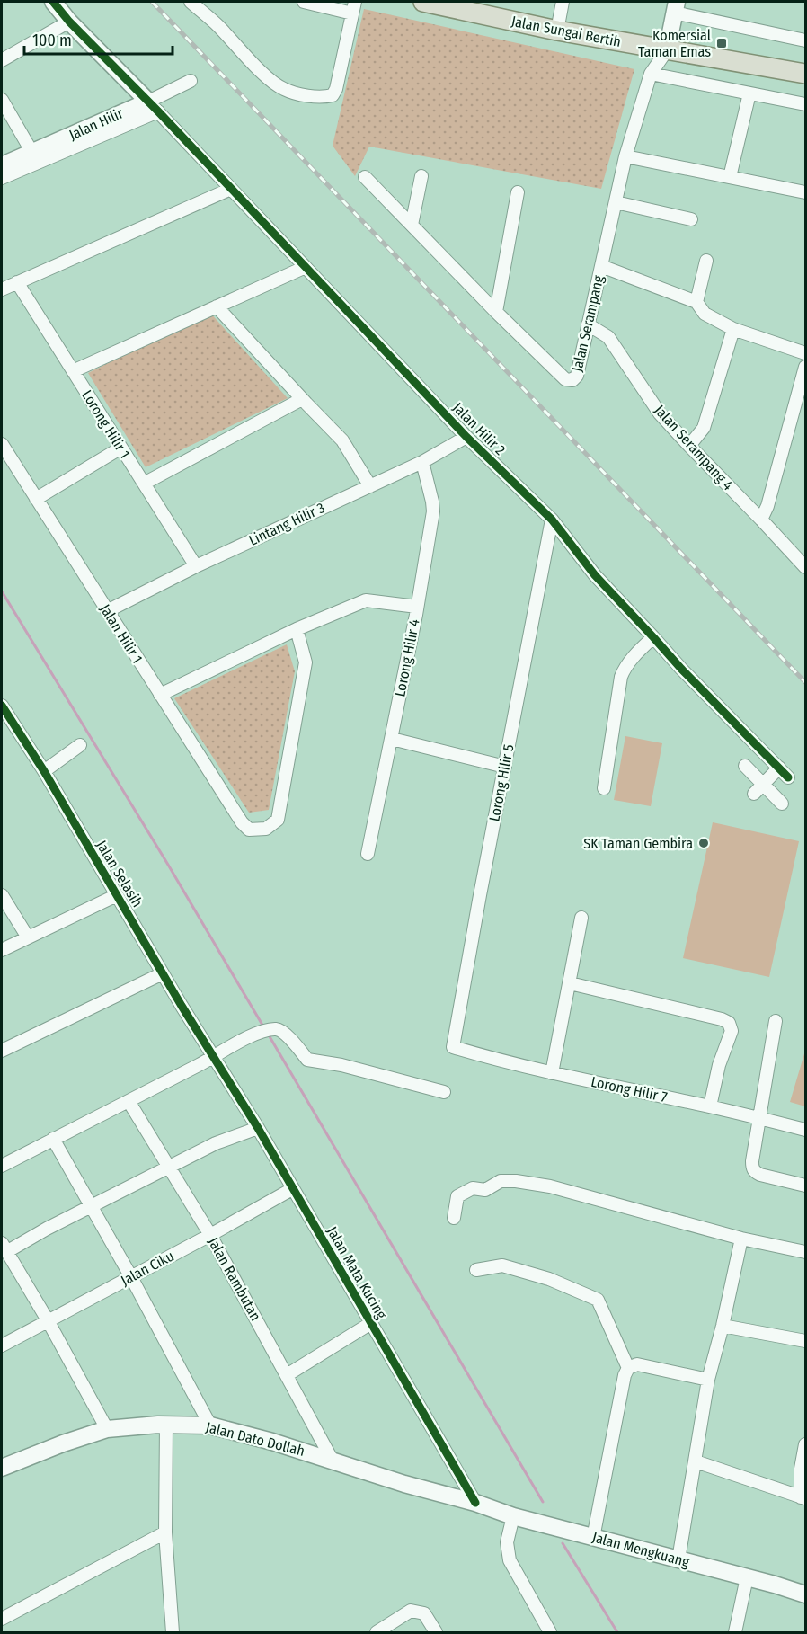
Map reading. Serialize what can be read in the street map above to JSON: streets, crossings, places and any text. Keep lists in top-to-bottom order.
{
  "streets": {
    "main road": ["Jalan Sungai Bertih"],
    "street": [
      "Jalan Hilir",
      "Jalan Serampang",
      "Lorong Hilir 1",
      "Jalan Hilir 2",
      "Jalan Serampang 4",
      "Lintang Hilir 3",
      "Jalan Hilir 1",
      "Lorong Hilir 4",
      "Lorong Hilir 5",
      "Jalan Selasih",
      "Lorong Hilir 7",
      "Jalan Ciku",
      "Jalan Mata Kucing",
      "Jalan Rambutan",
      "Jalan Dato Dollah",
      "Jalan Mengkuang"
    ]
  },
  "crossings": [
    ["Jalan Sungai Bertih", "Jalan Serampang"],
    ["Jalan Hilir", "Jalan Hilir 2"],
    ["Jalan Serampang", "Jalan Serampang 4"],
    ["Lorong Hilir 1", "Lintang Hilir 3"],
    ["Jalan Hilir 2", "Lintang Hilir 3"],
    ["Jalan Hilir 2", "Lorong Hilir 5"],
    ["Lintang Hilir 3", "Jalan Hilir 1"],
    ["Lintang Hilir 3", "Lorong Hilir 4"],
    ["Lorong Hilir 5", "Lorong Hilir 7"],
    ["Jalan Selasih", "Jalan Mata Kucing"],
    ["Jalan Ciku", "Jalan Mata Kucing"],
    ["Jalan Ciku", "Jalan Rambutan"],
    ["Jalan Mata Kucing", "Jalan Dato Dollah"],
    ["Jalan Mata Kucing", "Jalan Mengkuang"],
    ["Jalan Rambutan", "Jalan Dato Dollah"],
    ["Jalan Dato Dollah", "Jalan Mengkuang"]
  ],
  "places": {
    "transit": ["Komersial Taman Emas"],
    "other": ["SK Taman Gembira"]
  },
  "scale_bar": "100 m"
}
